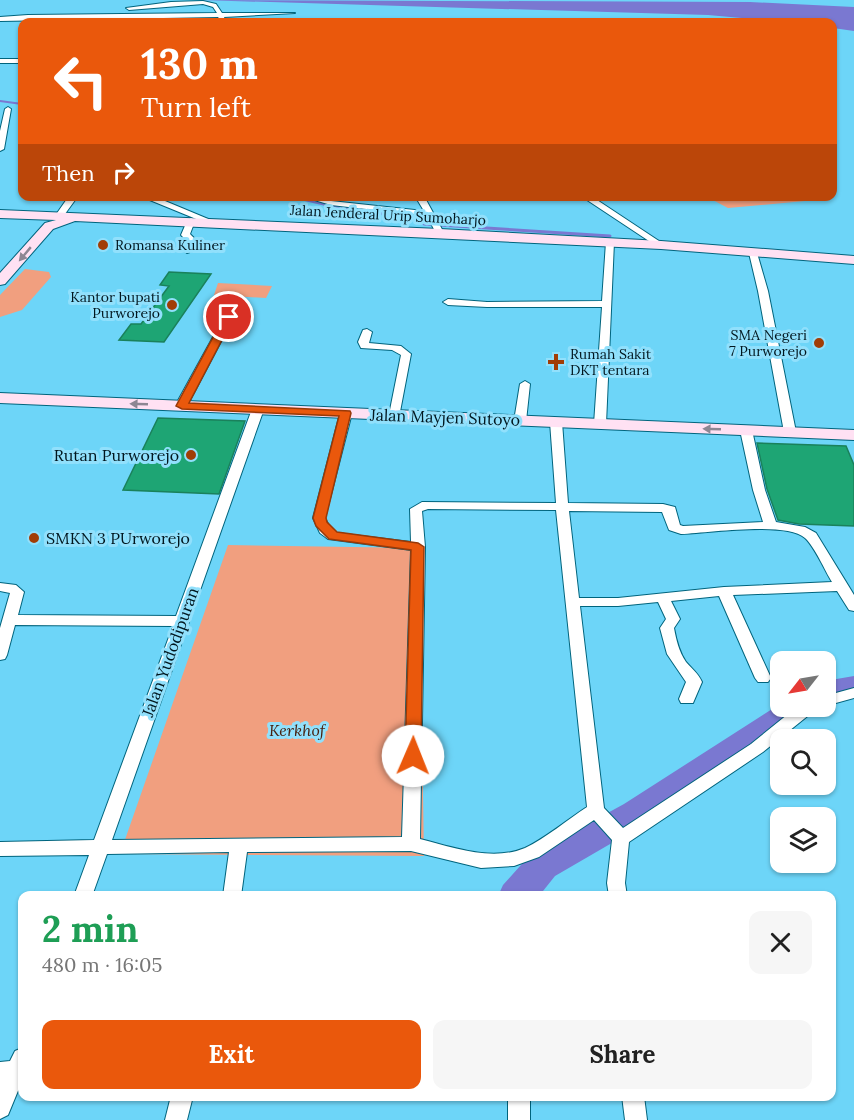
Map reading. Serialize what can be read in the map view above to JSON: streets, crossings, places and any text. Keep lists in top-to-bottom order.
{
  "streets": {
    "main road": ["Jalan Jenderal Urip Sumoharjo", "Jalan Mayjen Sutoyo"],
    "street": ["Jalan Yudodipuran"]
  },
  "crossings": [
    ["Jalan Mayjen Sutoyo", "Jalan Yudodipuran"]
  ],
  "one_way": ["Jalan Mayjen Sutoyo"],
  "parks": ["Kerkhof"],
  "places": {
    "other": [
      "Romansa Kuliner",
      "Kantor bupati Purworejo",
      "SMA Negeri 7 Purworejo",
      "Rutan Purworejo",
      "SMKN 3 PUrworejo"
    ],
    "health": ["Rumah Sakit DKT tentara"]
  },
  "north": "bottom left",
  "page": {
    "turn": ["130 m", "Turn left"],
    "then": "Then",
    "heading": ["2 min", "480 m · 16:05"],
    "buttons": ["Exit", "Share"]
  }
}
